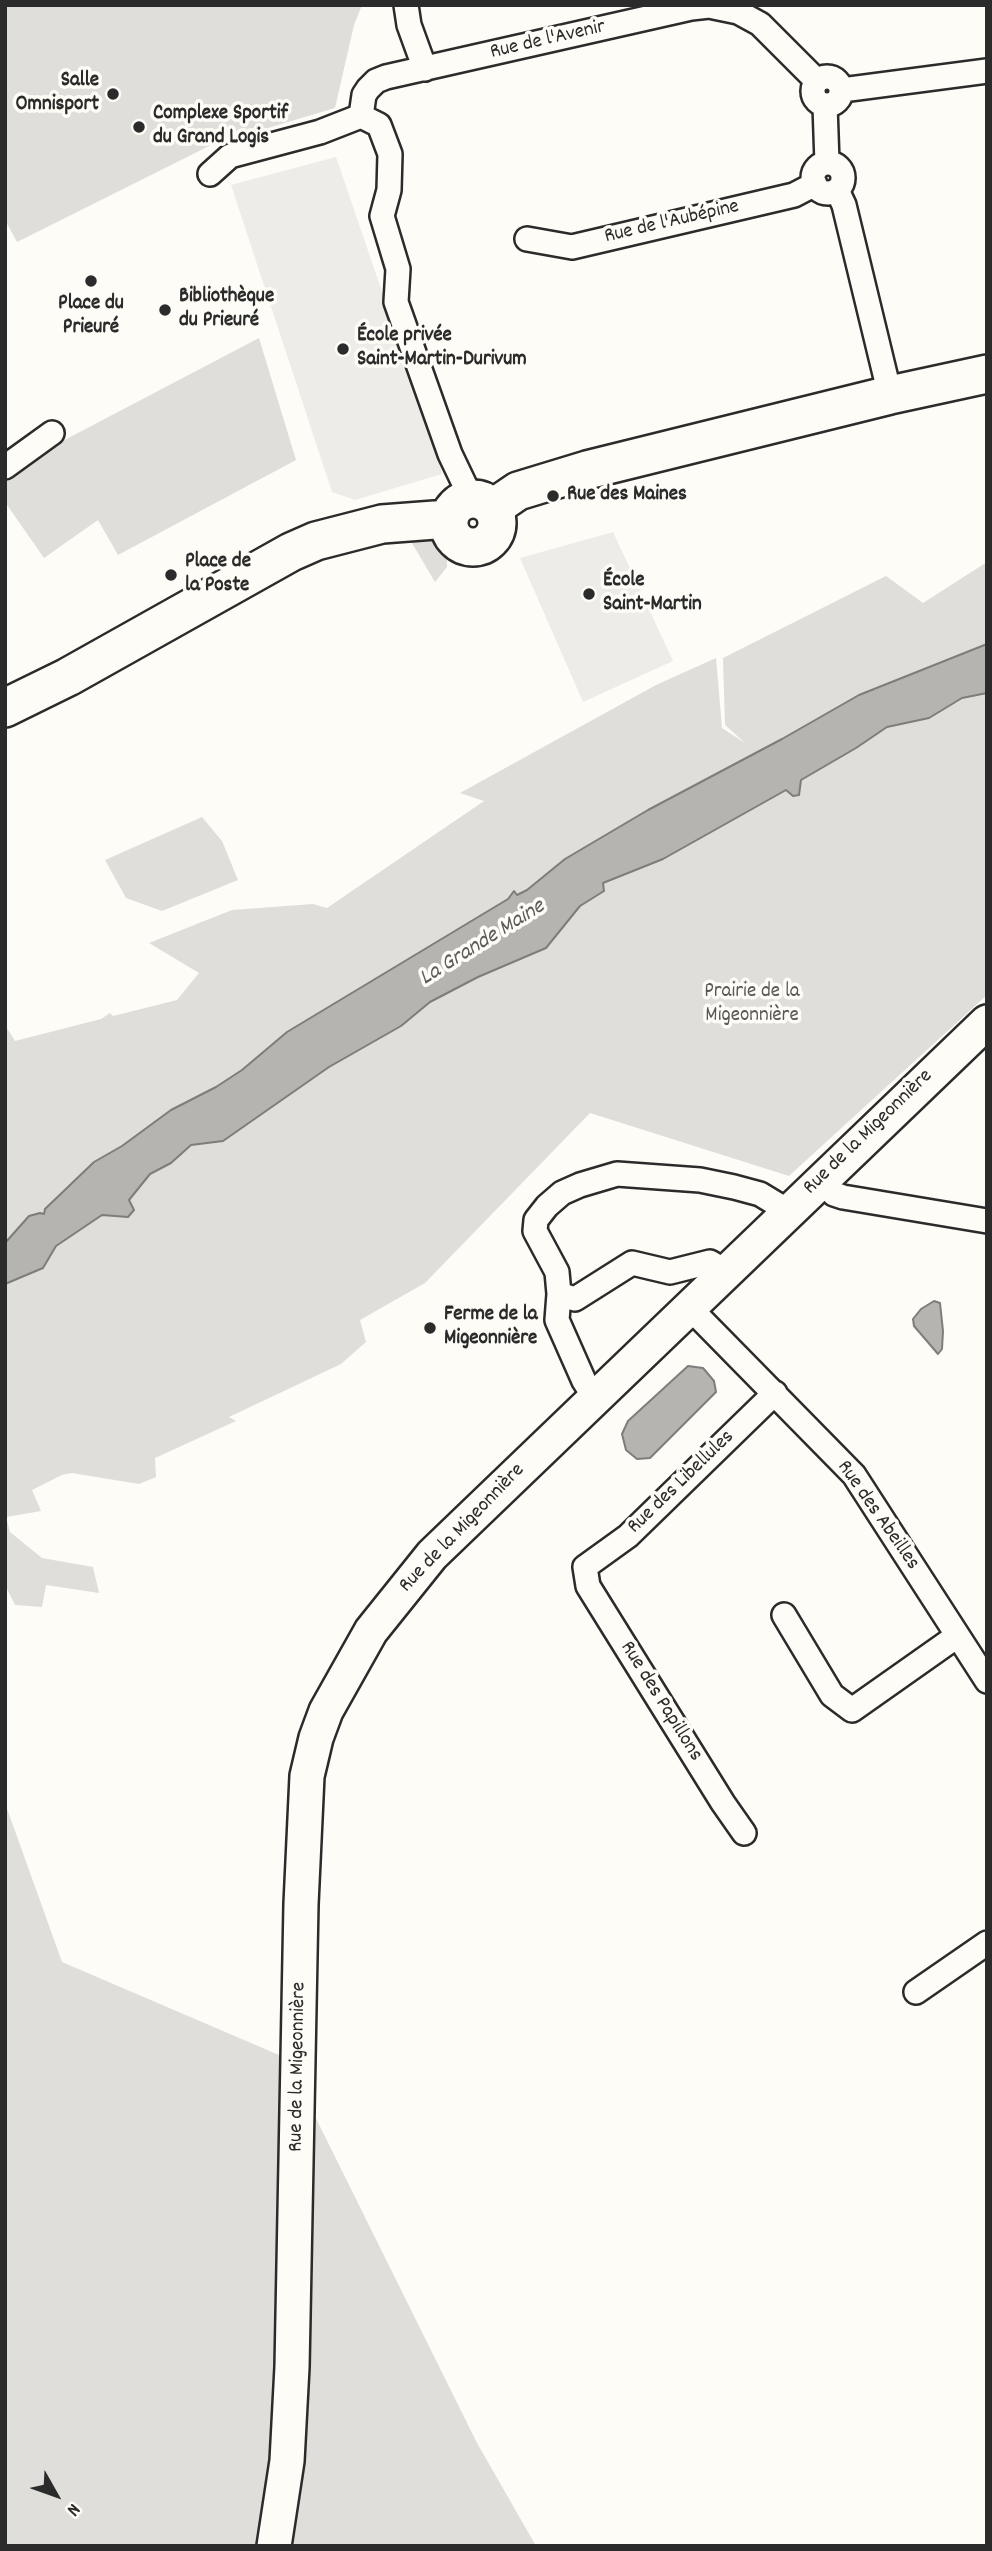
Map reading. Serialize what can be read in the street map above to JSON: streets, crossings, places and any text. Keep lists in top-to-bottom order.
{
  "streets": {
    "street": [
      "Rue de l'Avenir",
      "Rue de l'Aubépine",
      "Rue de la Migeonnière",
      "Rue des Libellules",
      "Rue des Abeilles",
      "Rue des Papillons"
    ]
  },
  "crossings": [
    ["Rue de la Migeonnière", "Rue des Abeilles"],
    ["Rue des Libellules", "Rue des Abeilles"],
    ["Rue des Libellules", "Rue des Papillons"]
  ],
  "water": ["La Grande Maine"],
  "parks": ["Prairie de la Migeonnière"],
  "places": [
    "Salle Omnisport",
    "Complexe Sportif du Grand Logis",
    "Place du Prieuré",
    "Bibliothèque du Prieuré",
    "École privée Saint-Martin-Durivum",
    "Rue des Maines",
    "Place de la Poste",
    "École Saint-Martin",
    "Ferme de la Migeonnière"
  ],
  "north": "bottom right"
}
